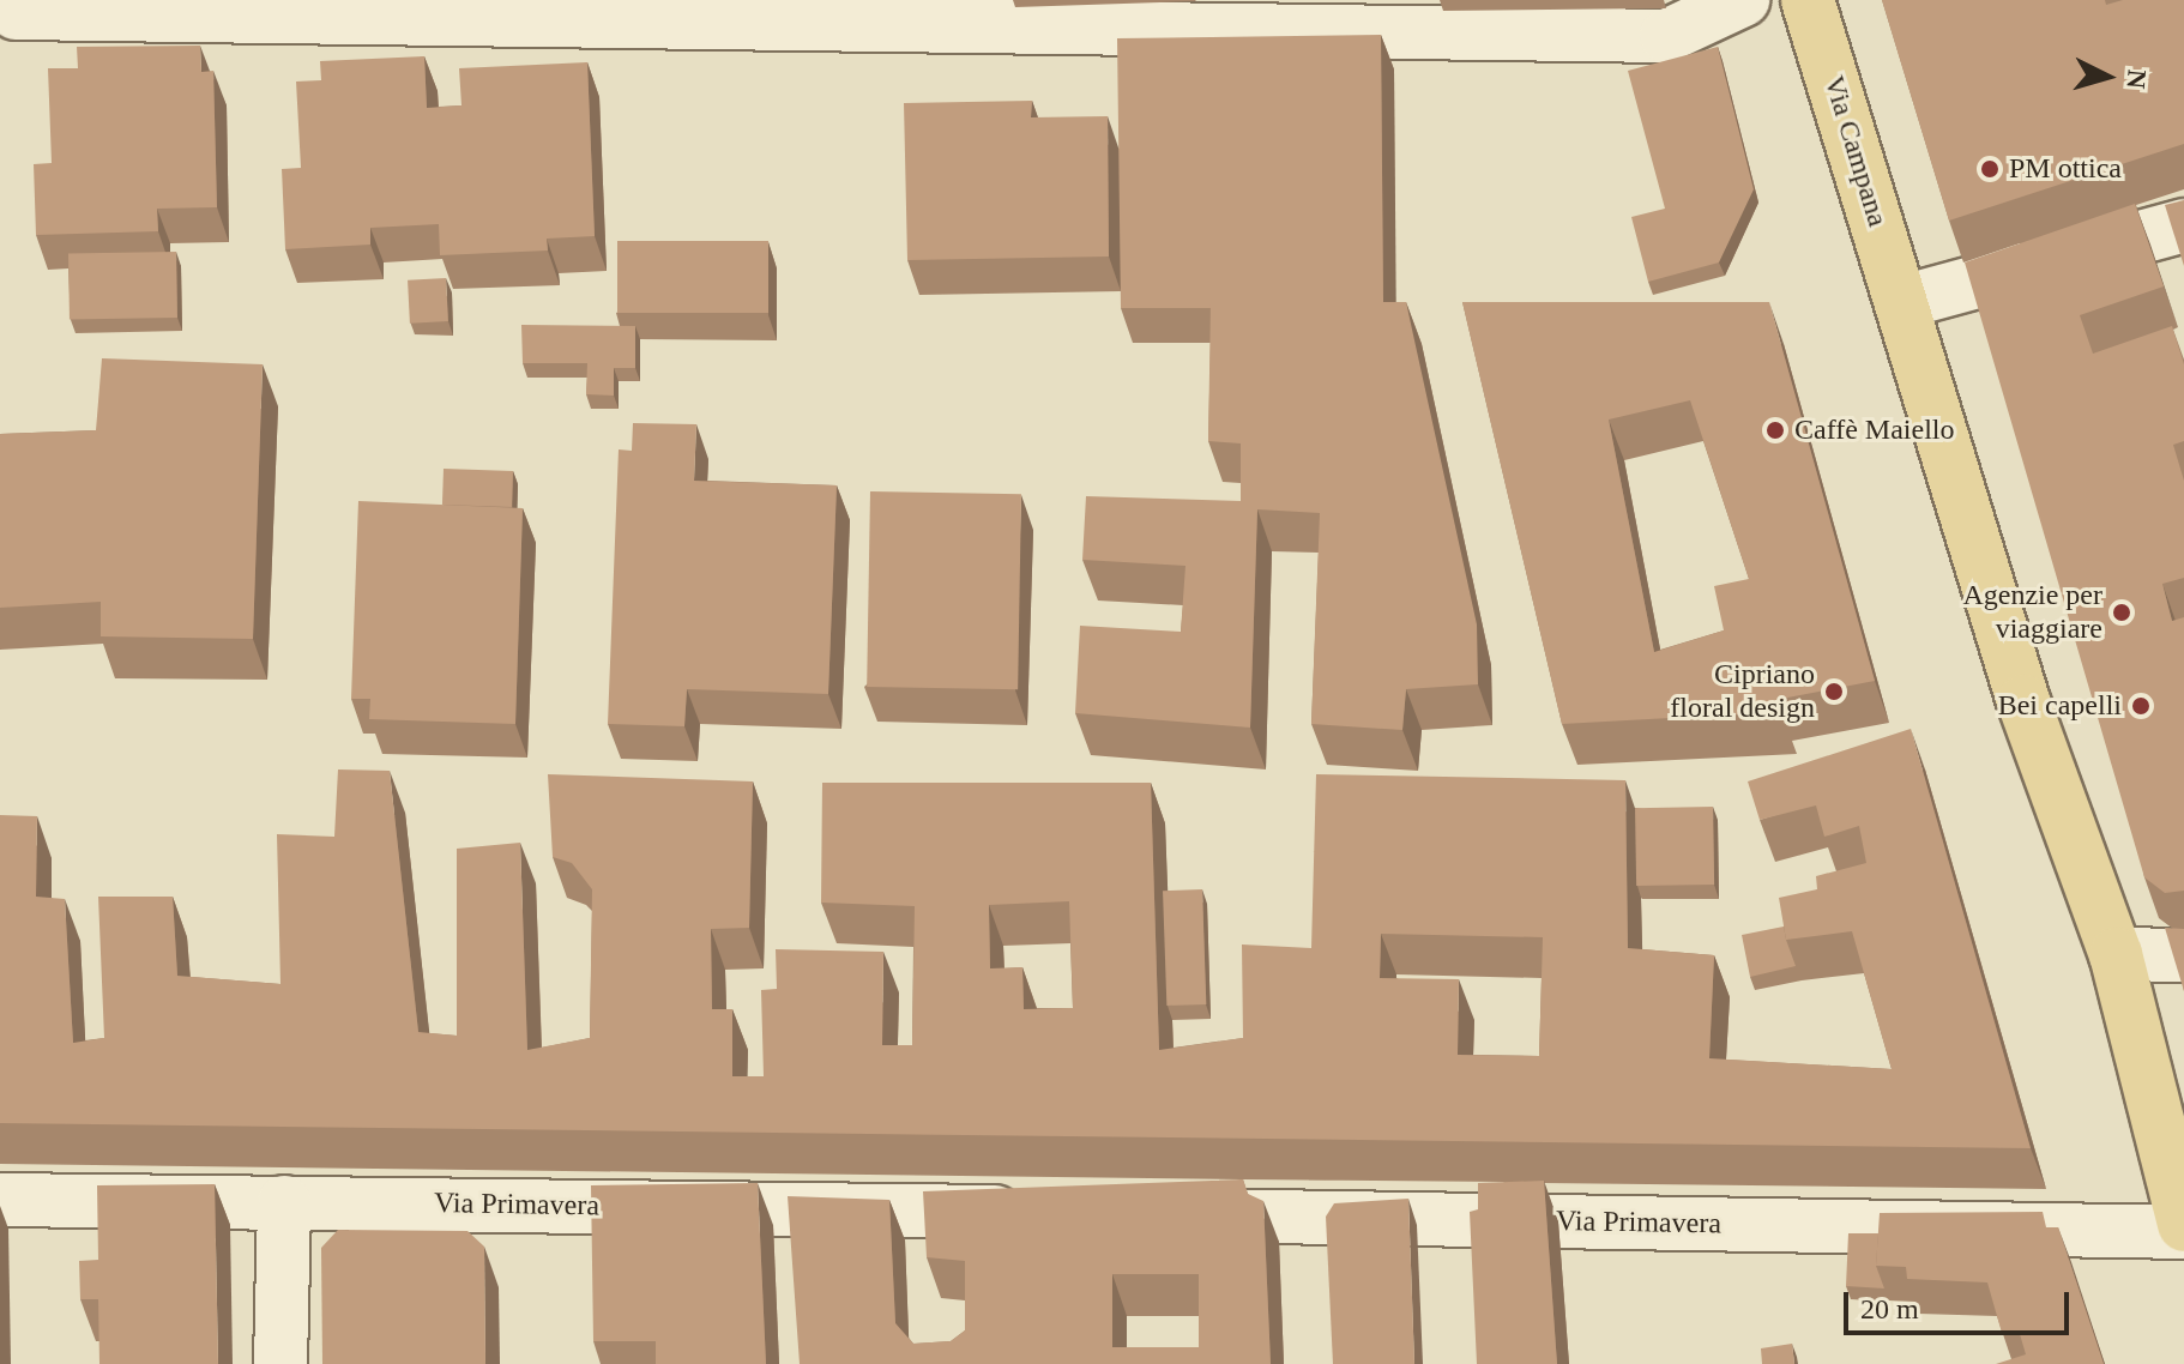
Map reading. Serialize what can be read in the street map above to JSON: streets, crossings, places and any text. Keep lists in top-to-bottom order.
{
  "streets": {
    "main road": ["Via Campana"],
    "street": ["Via Primavera"]
  },
  "crossings": [
    ["Via Campana", "Via Primavera"]
  ],
  "places": [
    "PM ottica",
    "Caffè Maiello",
    "Agenzie per viaggiare",
    "Cipriano floral design",
    "Bei capelli"
  ],
  "scale_bar": "20 m",
  "north": "right"
}
